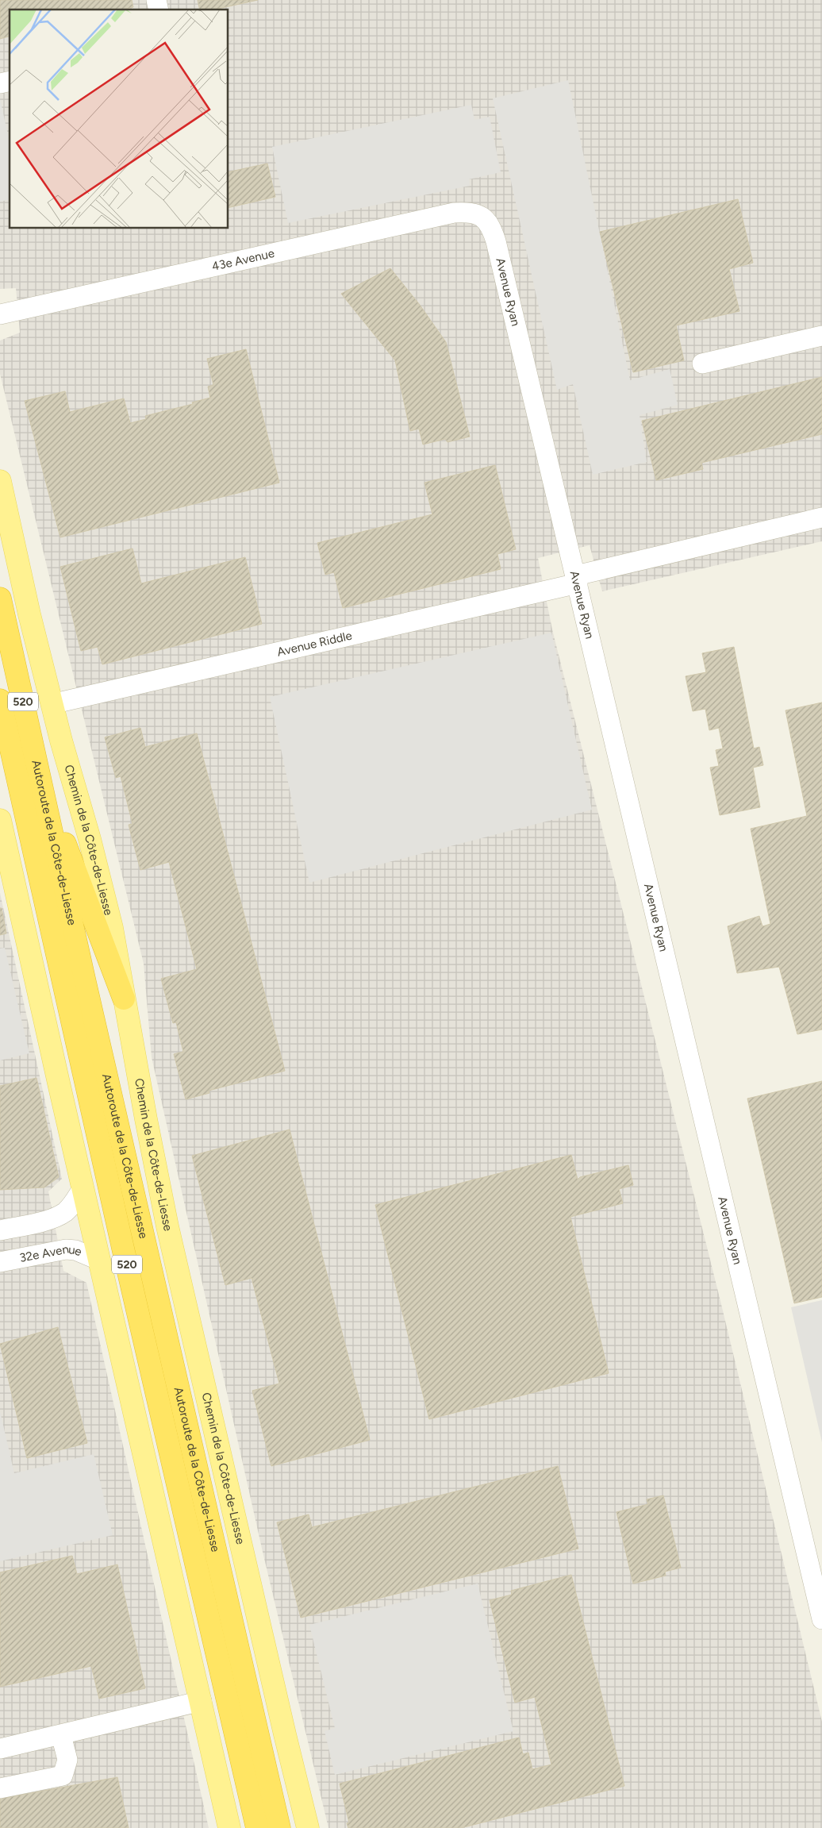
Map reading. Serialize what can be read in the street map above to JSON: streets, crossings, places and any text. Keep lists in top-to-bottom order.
{
  "streets": {
    "highway": ["520", "Autoroute de la Côte-de-Liesse"],
    "main road": ["Chemin de la Côte-de-Liesse"],
    "street": [
      "43e Avenue",
      "Avenue Ryan",
      "Avenue Riddle",
      "32e Avenue"
    ]
  },
  "crossings": [
    ["43e Avenue", "Avenue Ryan"],
    ["Avenue Ryan", "Avenue Riddle"],
    ["Avenue Riddle", "Chemin de la Côte-de-Liesse"]
  ]
}
